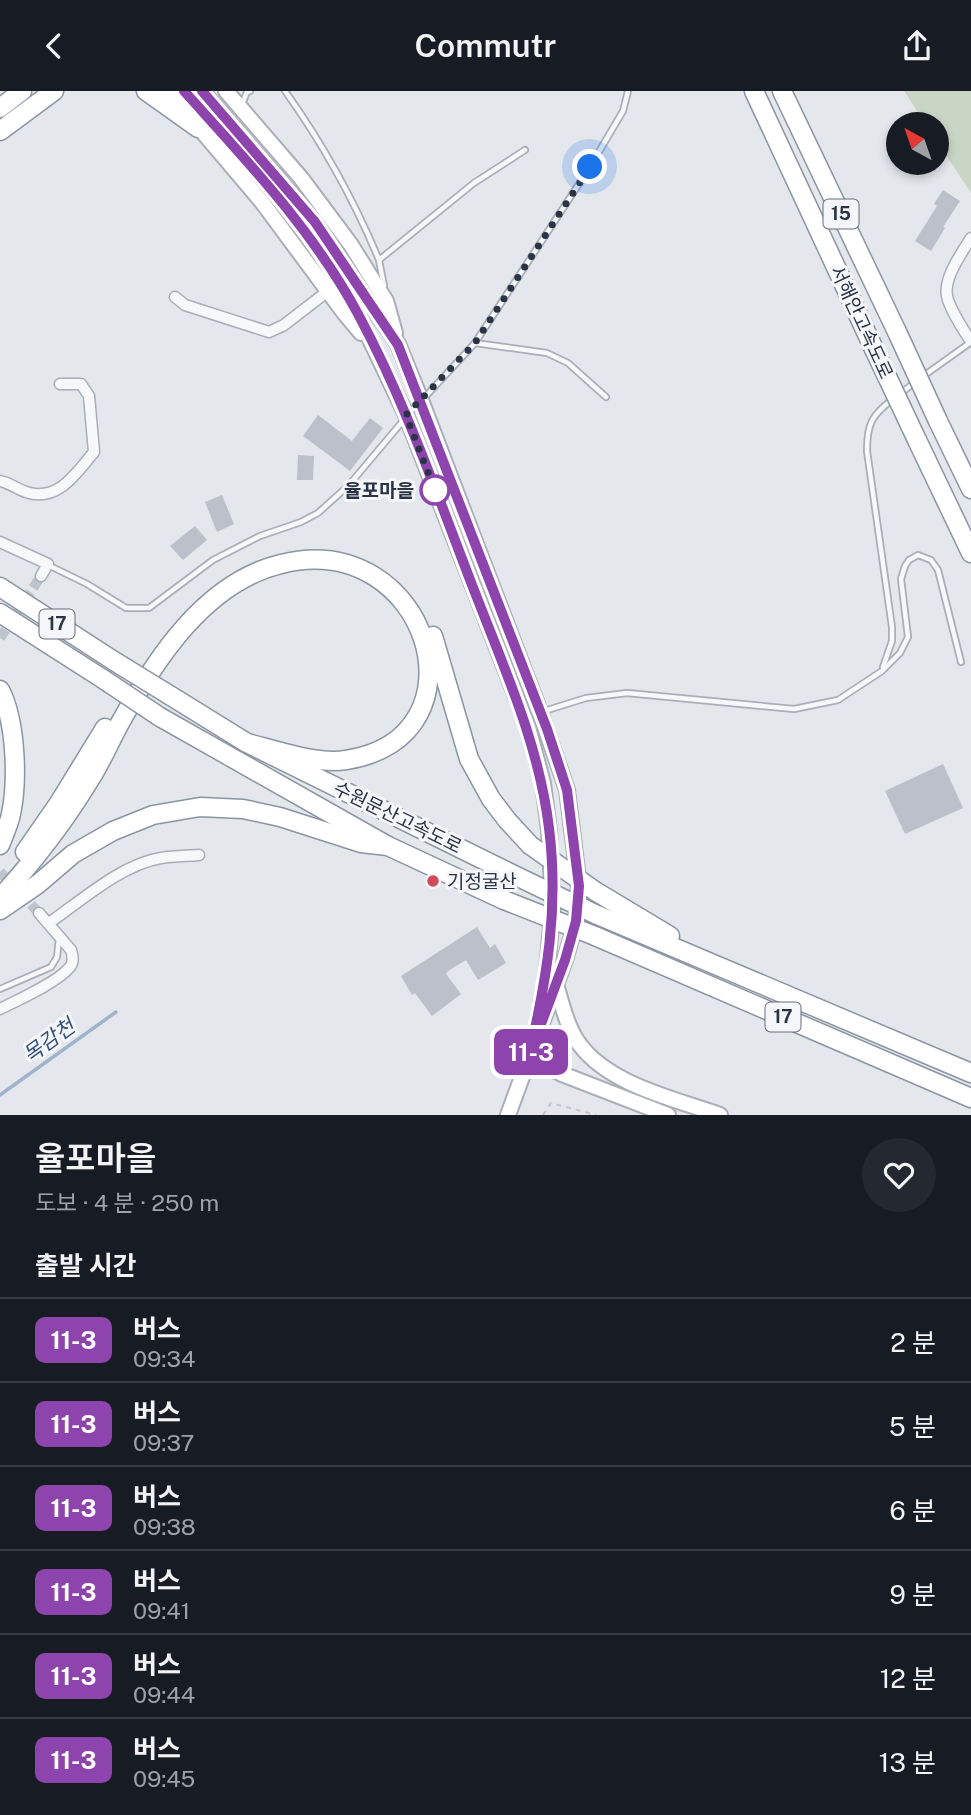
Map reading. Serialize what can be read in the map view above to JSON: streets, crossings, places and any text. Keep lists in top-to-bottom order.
{
  "streets": {
    "highway": [
      "15",
      "서해안고속도로",
      "17",
      "수원문산고속도로"
    ]
  },
  "water": ["목감천"],
  "places": ["율포마을", "기정굴산"],
  "lines": ["bus line 11-3"],
  "north": "top left",
  "page": {
    "header": "Commutr",
    "on_map": "11-3",
    "heading": [
      ["율포마을", "도보 · 4 분 · 250 m"],
      "출발 시간"
    ],
    "list": [
      {
        "mark": "11-3",
        "name": "버스",
        "note": "09:34",
        "value": "2 분"
      },
      {
        "mark": "11-3",
        "name": "버스",
        "note": "09:37",
        "value": "5 분"
      },
      {
        "mark": "11-3",
        "name": "버스",
        "note": "09:38",
        "value": "6 분"
      },
      {
        "mark": "11-3",
        "name": "버스",
        "note": "09:41",
        "value": "9 분"
      },
      {
        "mark": "11-3",
        "name": "버스",
        "note": "09:44",
        "value": "12 분"
      },
      {
        "mark": "11-3",
        "name": "버스",
        "note": "09:45",
        "value": "13 분"
      }
    ]
  }
}
